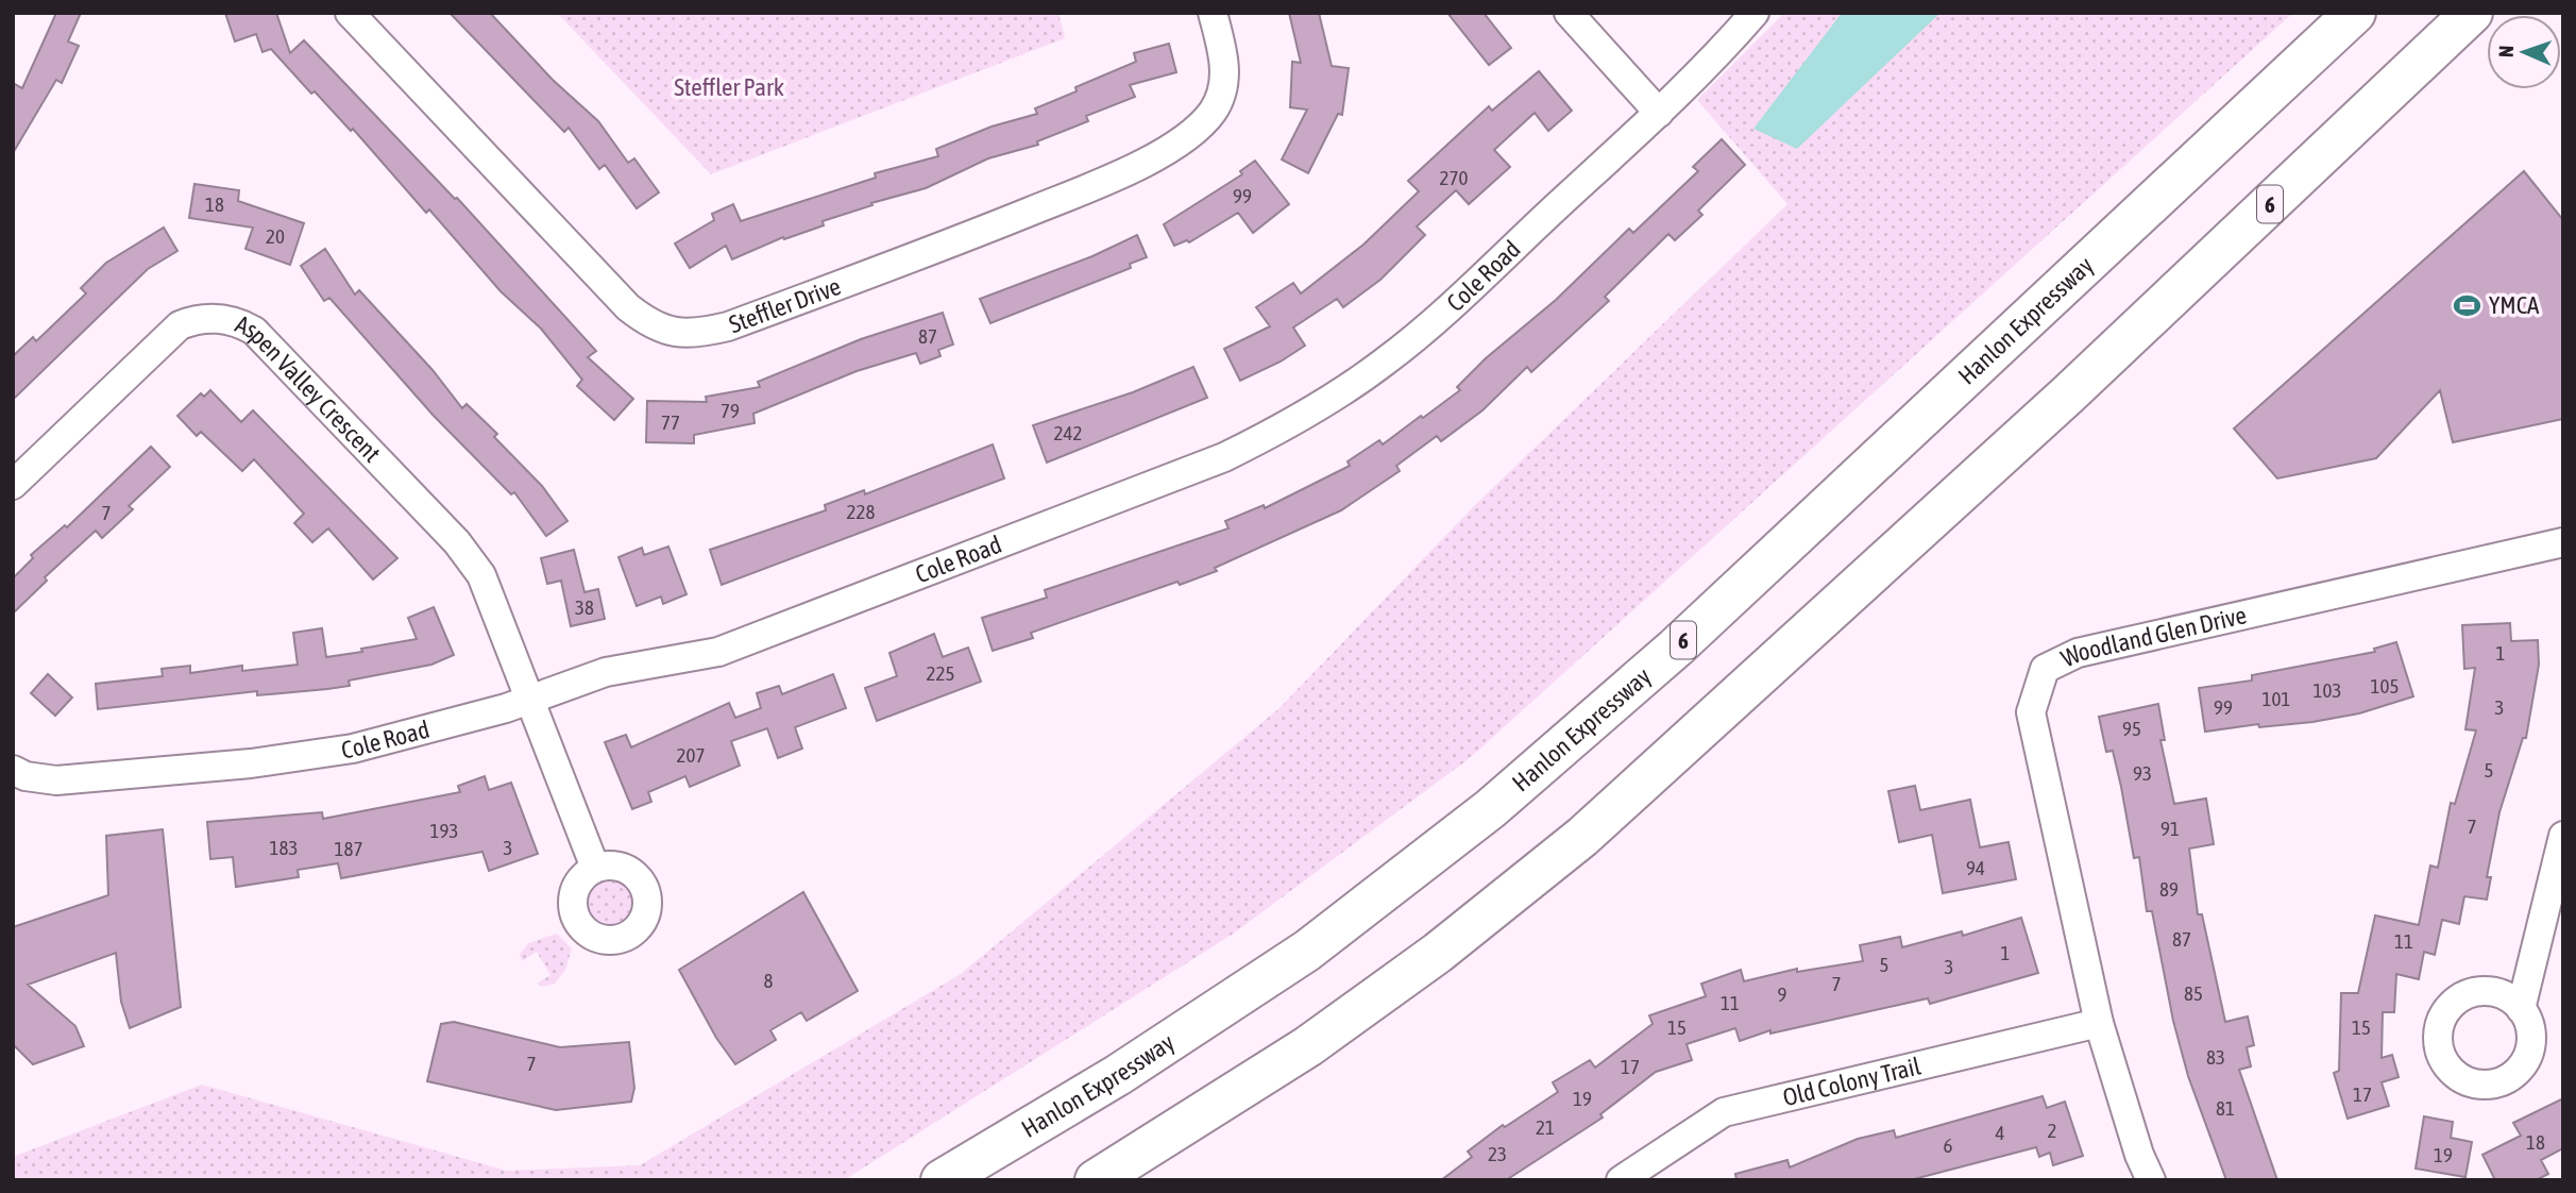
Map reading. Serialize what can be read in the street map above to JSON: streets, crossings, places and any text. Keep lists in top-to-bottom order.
{
  "streets": {
    "highway": ["6", "Hanlon Expressway"],
    "street": [
      "Cole Road",
      "Steffler Drive",
      "Aspen Valley Crescent",
      "Woodland Glen Drive",
      "Old Colony Trail"
    ]
  },
  "crossings": [
    ["Cole Road", "Aspen Valley Crescent"],
    ["Woodland Glen Drive", "Old Colony Trail"]
  ],
  "parks": ["Steffler Park"],
  "places": {
    "sports": ["YMCA"]
  },
  "house_numbers": [
    "270",
    "99",
    "18",
    "20",
    "87",
    "79",
    "77",
    "242",
    "228",
    "7",
    "38",
    "1",
    "225",
    "105",
    "103",
    "101",
    "99",
    "3",
    "95",
    "207",
    "5",
    "93",
    "7",
    "91",
    "193",
    "183",
    "3",
    "187",
    "94",
    "89",
    "87",
    "11",
    "1",
    "5",
    "3",
    "8",
    "7",
    "85",
    "9",
    "11",
    "15",
    "15",
    "83",
    "7",
    "17",
    "17",
    "19",
    "81",
    "21",
    "2",
    "4",
    "18",
    "6",
    "23",
    "19"
  ],
  "north": "left"
}
